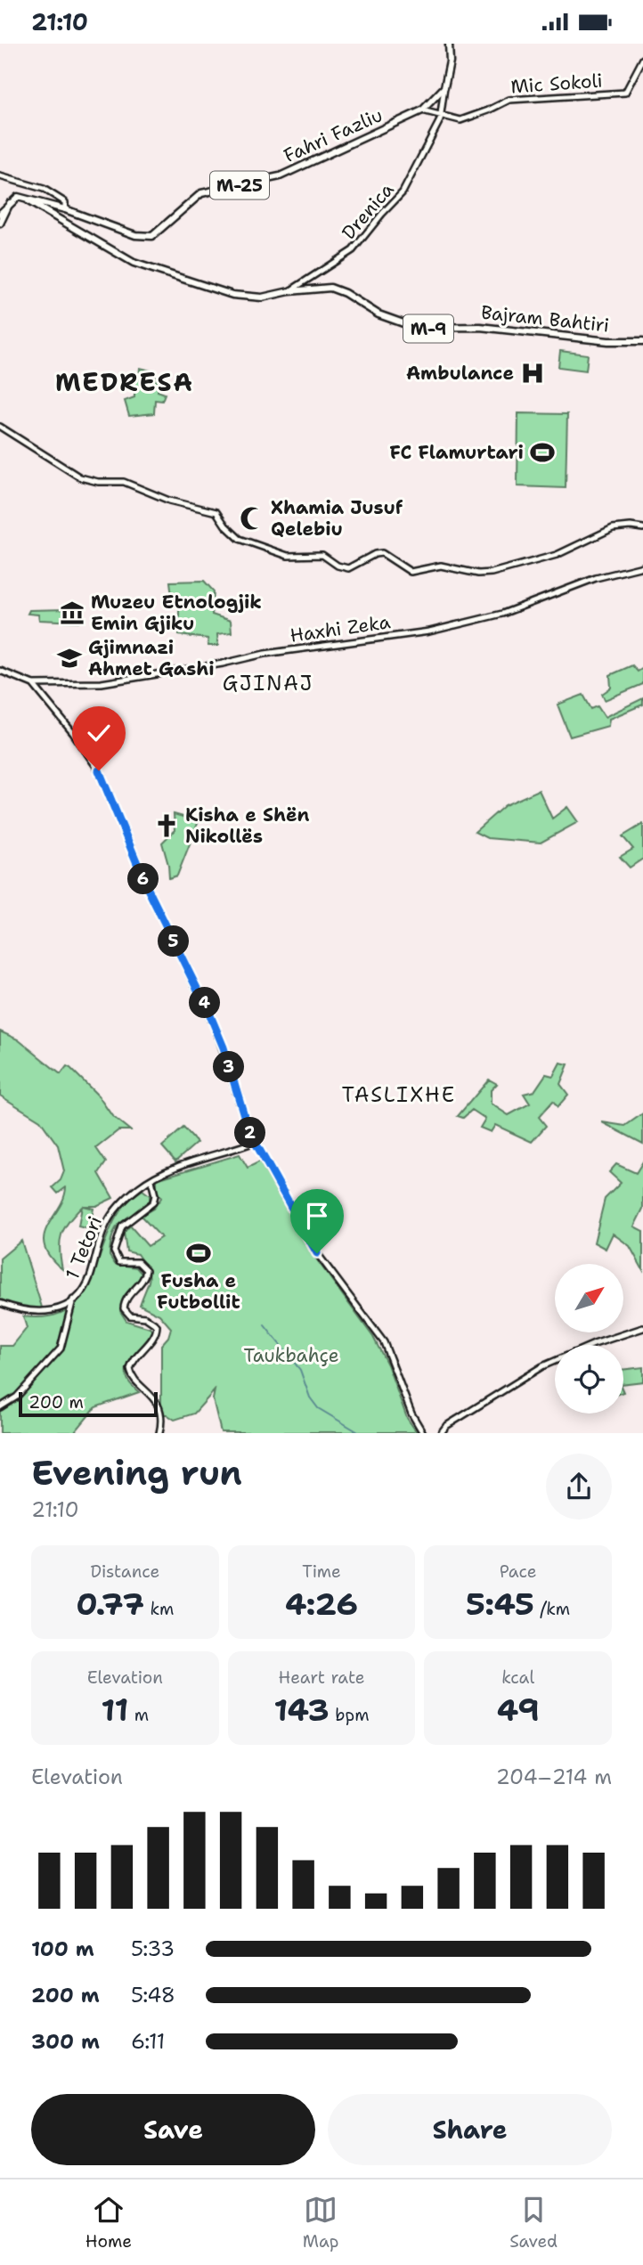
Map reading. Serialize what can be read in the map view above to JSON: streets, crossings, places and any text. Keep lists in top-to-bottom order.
{
  "streets": {
    "main road": [
      "Fahri Fazliu",
      "M-25",
      "Bajram Bahtiri",
      "M-9"
    ],
    "street": [
      "Mic Sokoli",
      "Drenica",
      "Haxhi Zeka",
      "1 Tetori"
    ]
  },
  "crossings": [
    ["Mic Sokoli", "Fahri Fazliu"],
    ["Mic Sokoli", "Drenica"],
    ["Fahri Fazliu", "Drenica"],
    ["Fahri Fazliu", "Bajram Bahtiri"],
    ["Drenica", "Bajram Bahtiri"]
  ],
  "districts": ["MEDRESA", "GJINAJ", "TASLIXHE"],
  "parks": ["Taukbahçe"],
  "places": {
    "hospital": ["Ambulance"],
    "sports": ["FC Flamurtari", "Fusha e Futbollit"],
    "mosque": ["Xhamia Jusuf Qelebiu"],
    "museum": ["Muzeu Etnologjik Emin Gjiku"],
    "school or university": ["Gjimnazi Ahmet Gashi"],
    "church": ["Kisha e Shën Nikollës"]
  },
  "scale_bar": "200 m",
  "north": "top right",
  "page": {
    "status": "21:10",
    "pins": [
      "6",
      "5",
      "4",
      "3",
      "2"
    ],
    "scale": "200 m",
    "heading": ["Evening run", "21:10"],
    "stats": [
      ["Distance", "0.77 km"],
      ["Time", "4:26"],
      ["Pace", "5:45 /km"],
      ["Elevation", "11 m"],
      ["Heart rate", "143 bpm"],
      ["kcal", "49"]
    ],
    "chart": ["Elevation", "204–214 m"],
    "list": [
      {
        "name": "100 m",
        "note": "5:33"
      },
      {
        "name": "200 m",
        "note": "5:48"
      },
      {
        "name": "300 m",
        "note": "6:11"
      }
    ],
    "buttons": ["Save", "Share"],
    "tabs": ["Home", "Map", "Saved"]
  }
}
